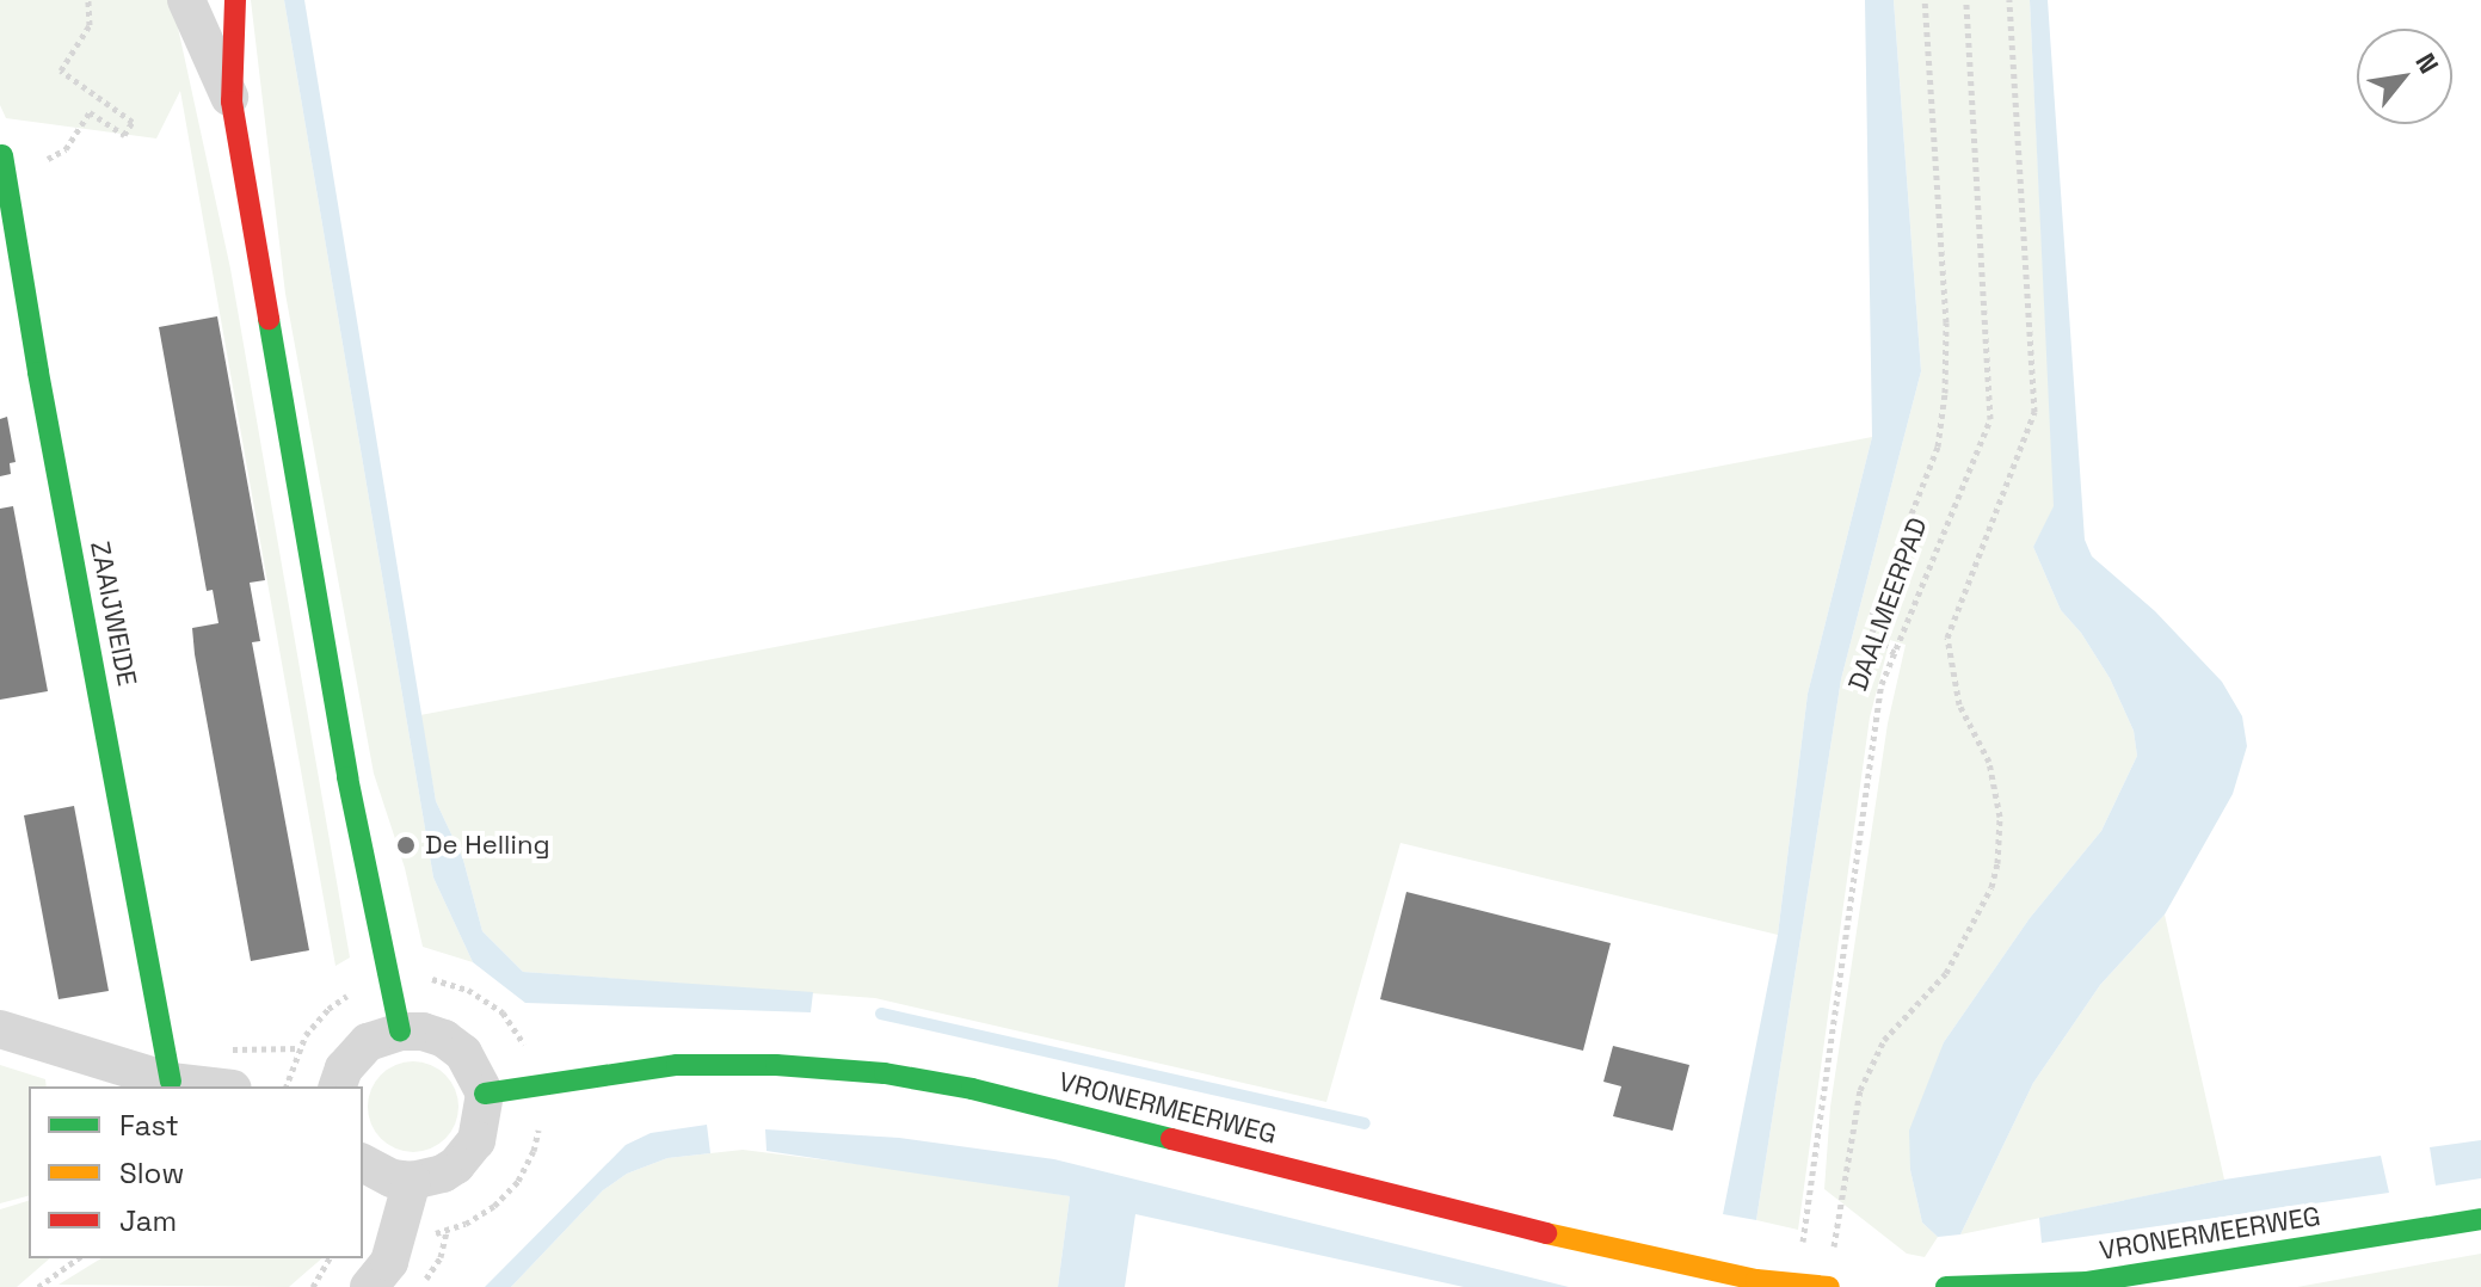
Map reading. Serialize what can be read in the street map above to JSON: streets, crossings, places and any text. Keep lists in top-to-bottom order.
{
  "streets": {
    "street": ["ZAAIJWEIDE", "VRONERMEERWEG"],
    "path": ["DAALMEERPAD"]
  },
  "crossings": [
    ["DAALMEERPAD", "VRONERMEERWEG"]
  ],
  "places": ["De Helling"],
  "legend": ["Fast", "Slow", "Jam"],
  "north": "top right"
}
